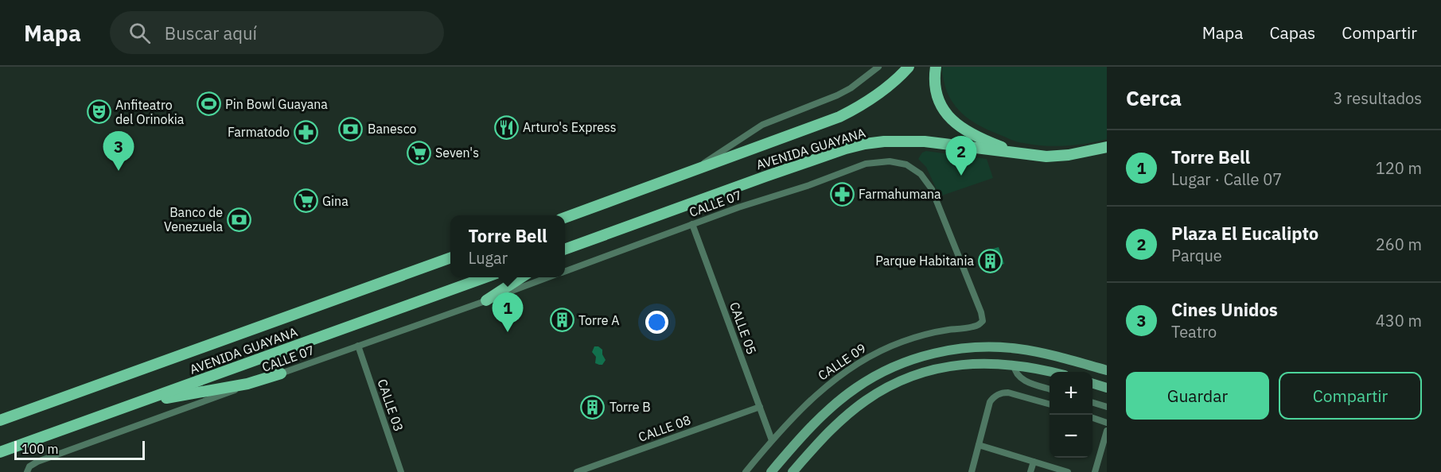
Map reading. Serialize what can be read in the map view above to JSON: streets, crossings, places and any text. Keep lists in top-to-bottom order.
{
  "streets": {
    "main road": ["AVENIDA GUAYANA"],
    "street": [
      "CALLE 07",
      "CALLE 05",
      "CALLE 09",
      "CALLE 03",
      "CALLE 08"
    ]
  },
  "crossings": [
    ["CALLE 07", "CALLE 05"],
    ["CALLE 07", "CALLE 09"],
    ["CALLE 07", "CALLE 03"],
    ["CALLE 05", "CALLE 09"],
    ["CALLE 05", "CALLE 08"]
  ],
  "places": {
    "sports": ["Pin Bowl Guayana"],
    "theatre": ["Anfiteatro del Orinokia"],
    "restaurant": ["Arturo's Express"],
    "bank": ["Banesco", "Banco de Venezuela"],
    "pharmacy": ["Farmatodo", "Farmahumana"],
    "supermarket": ["Seven's", "Gina"],
    "building": ["Parque Habitania", "Torre A", "Torre B"]
  },
  "scale_bar": "100 m",
  "page": {
    "header": "Mapa",
    "search": "Buscar aquí",
    "nav": ["Mapa", "Capas", "Compartir"],
    "heading": ["Cerca", "3 resultados"],
    "list": [
      {
        "mark": "1",
        "name": "Torre Bell",
        "note": "Lugar · Calle 07",
        "value": "120 m"
      },
      {
        "mark": "2",
        "name": "Plaza El Eucalipto",
        "note": "Parque",
        "value": "260 m"
      },
      {
        "mark": "3",
        "name": "Cines Unidos",
        "note": "Teatro",
        "value": "430 m"
      }
    ],
    "pins": ["3", "2", "1"],
    "popup": ["Torre Bell", "Lugar"],
    "buttons": ["Guardar", "Compartir"],
    "map_buttons": ["+", "−"],
    "scale": "100 m"
  }
}
